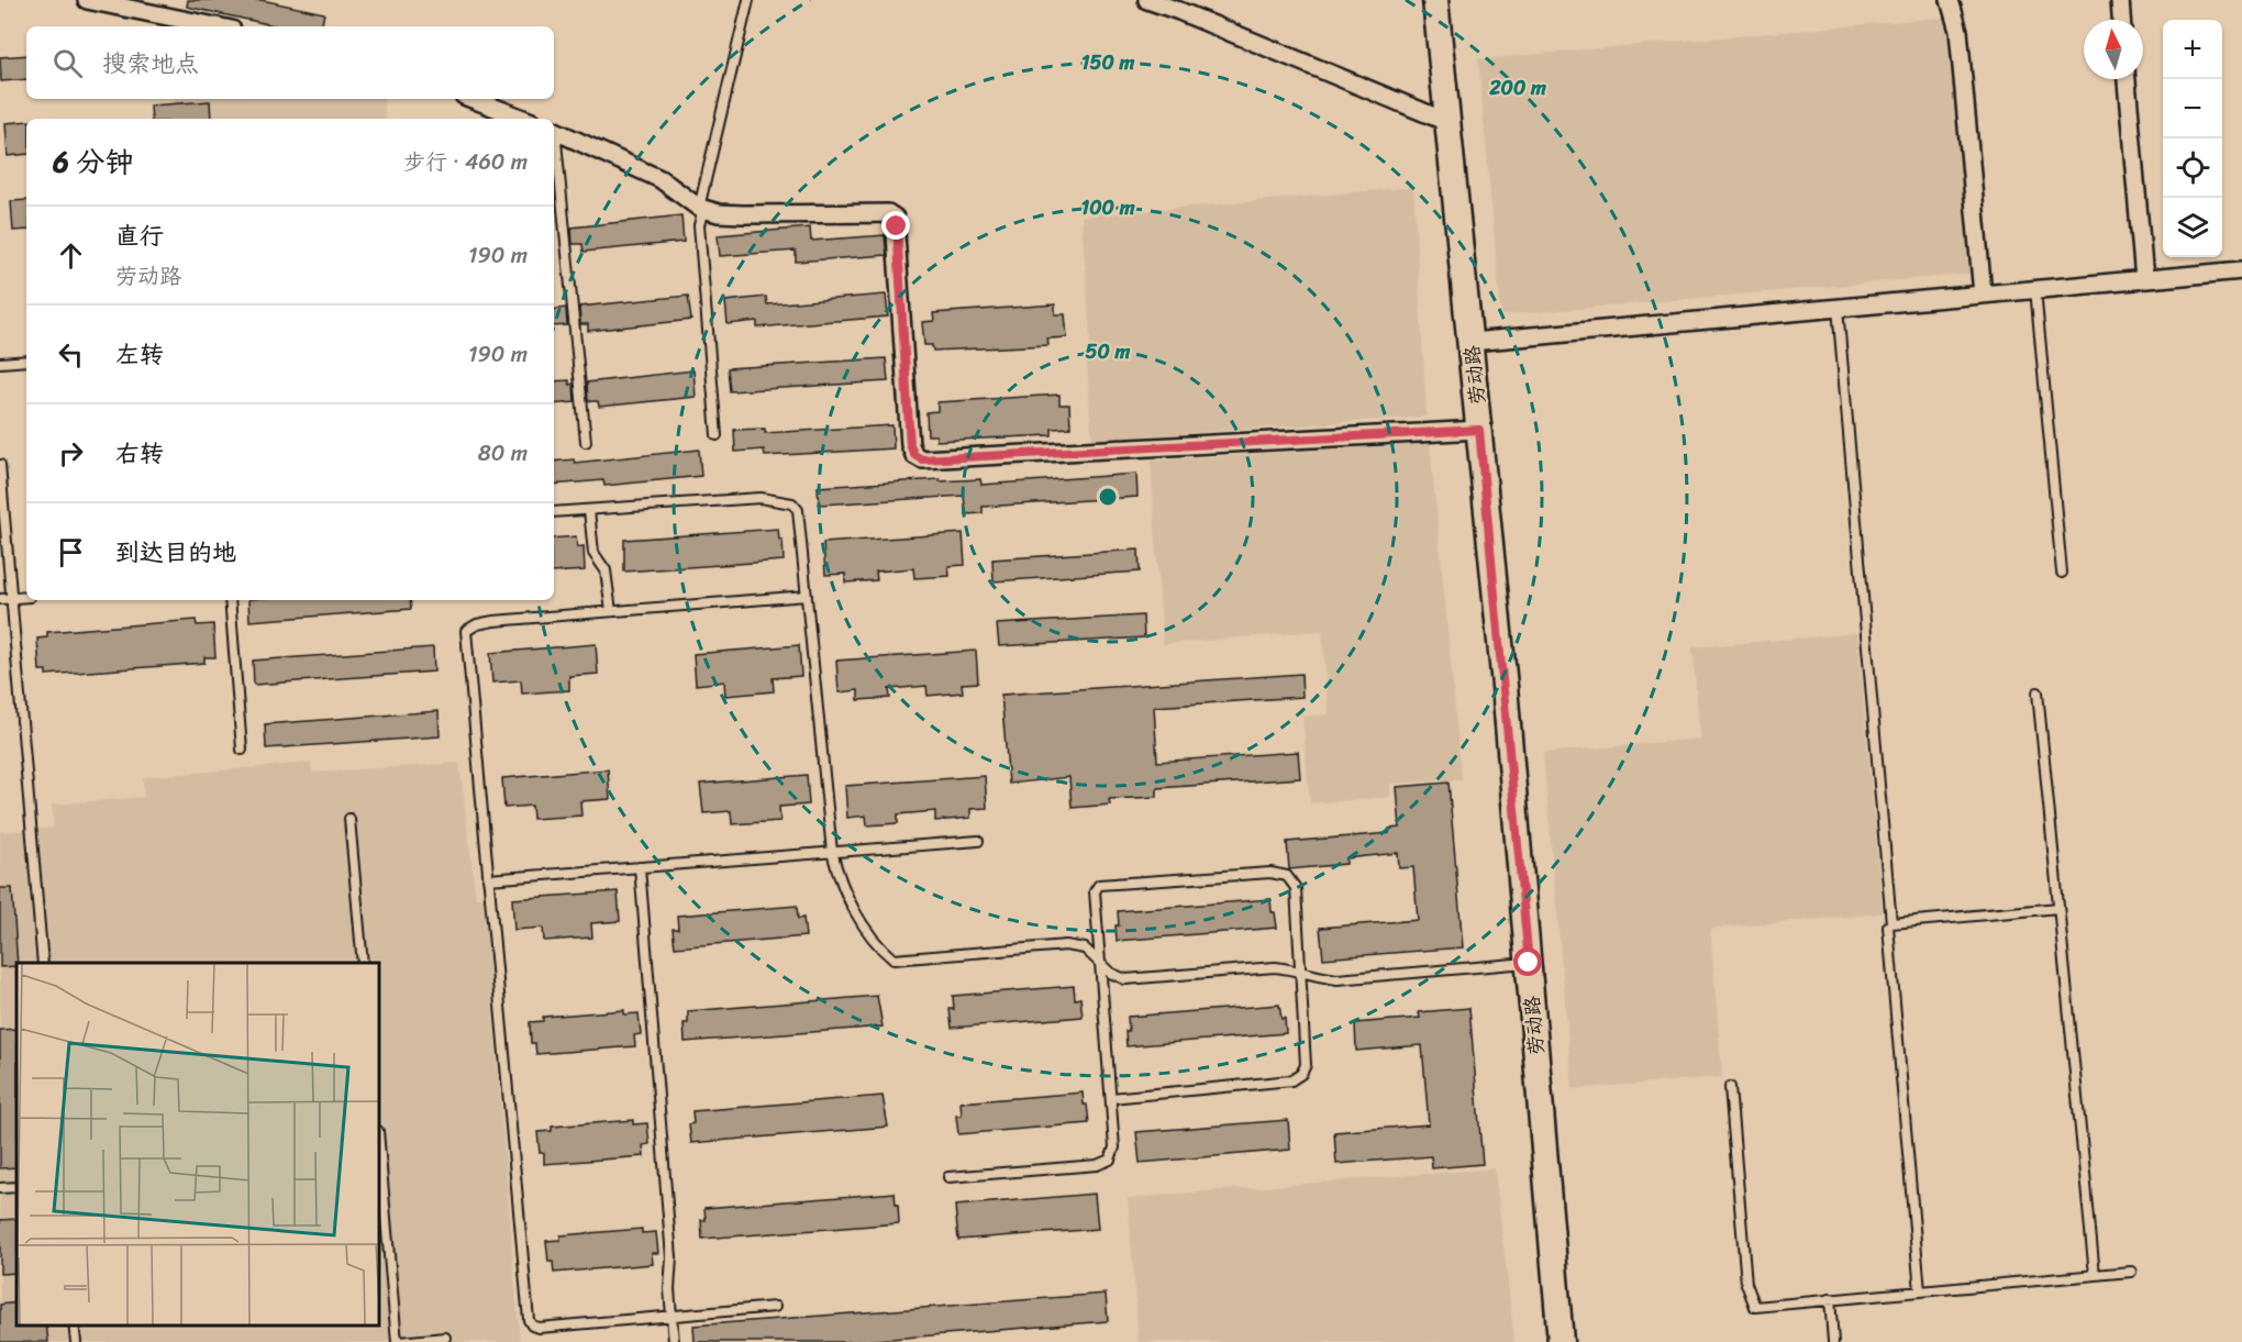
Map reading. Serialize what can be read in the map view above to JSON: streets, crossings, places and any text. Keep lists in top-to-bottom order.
{
  "streets": {
    "street": ["劳动路"]
  },
  "north": "top",
  "page": {
    "map_buttons": ["+", "−"],
    "search": "搜索地点",
    "heading": ["6 分钟", "步行 · 460 m"],
    "list": [
      ["直行", "劳动路", "190 m"],
      ["左转", "190 m"],
      ["右转", "80 m"],
      "到达目的地"
    ]
  },
  "rings": [
    "150 m",
    "200 m",
    "100 m",
    "50 m"
  ]
}
